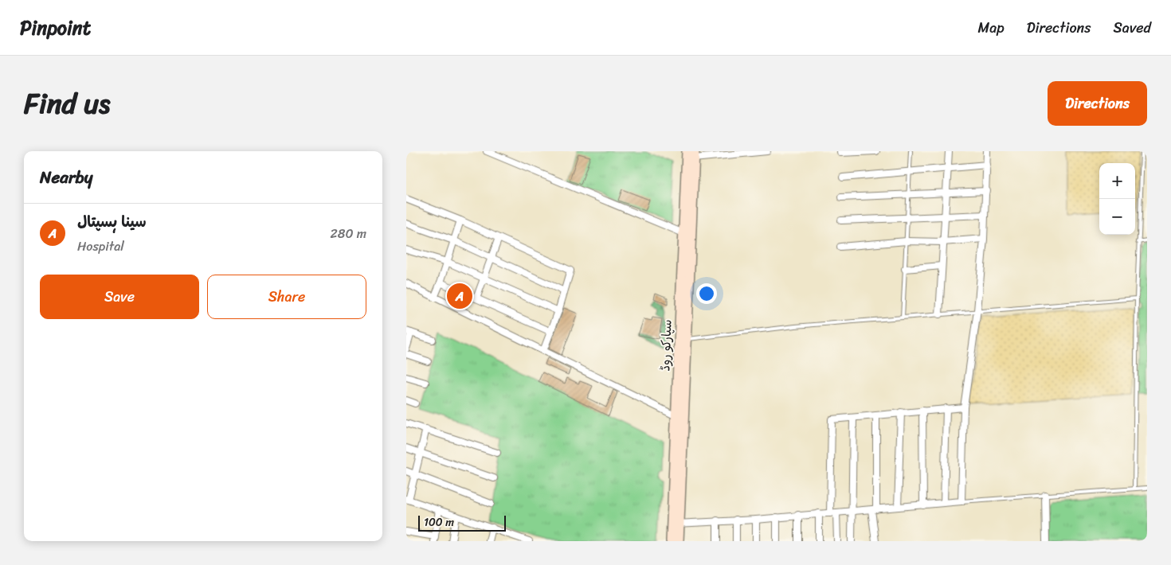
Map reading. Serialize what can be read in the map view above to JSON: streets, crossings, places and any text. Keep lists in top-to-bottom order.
{
  "streets": {
    "street": ["سپارکو روڈ"]
  },
  "scale_bar": "100 m",
  "page": {
    "header": "Pinpoint",
    "nav": ["Map", "Directions", "Saved"],
    "title": "Find us",
    "buttons": [
      "Directions",
      ["Save", "Share"]
    ],
    "heading": "Nearby",
    "map_buttons": ["+", "−"],
    "list": [
      {
        "mark": "A",
        "name": "سینا ہسپتال",
        "note": "Hospital",
        "value": "280 m"
      }
    ],
    "pins": "A",
    "scale": "100 m"
  }
}
